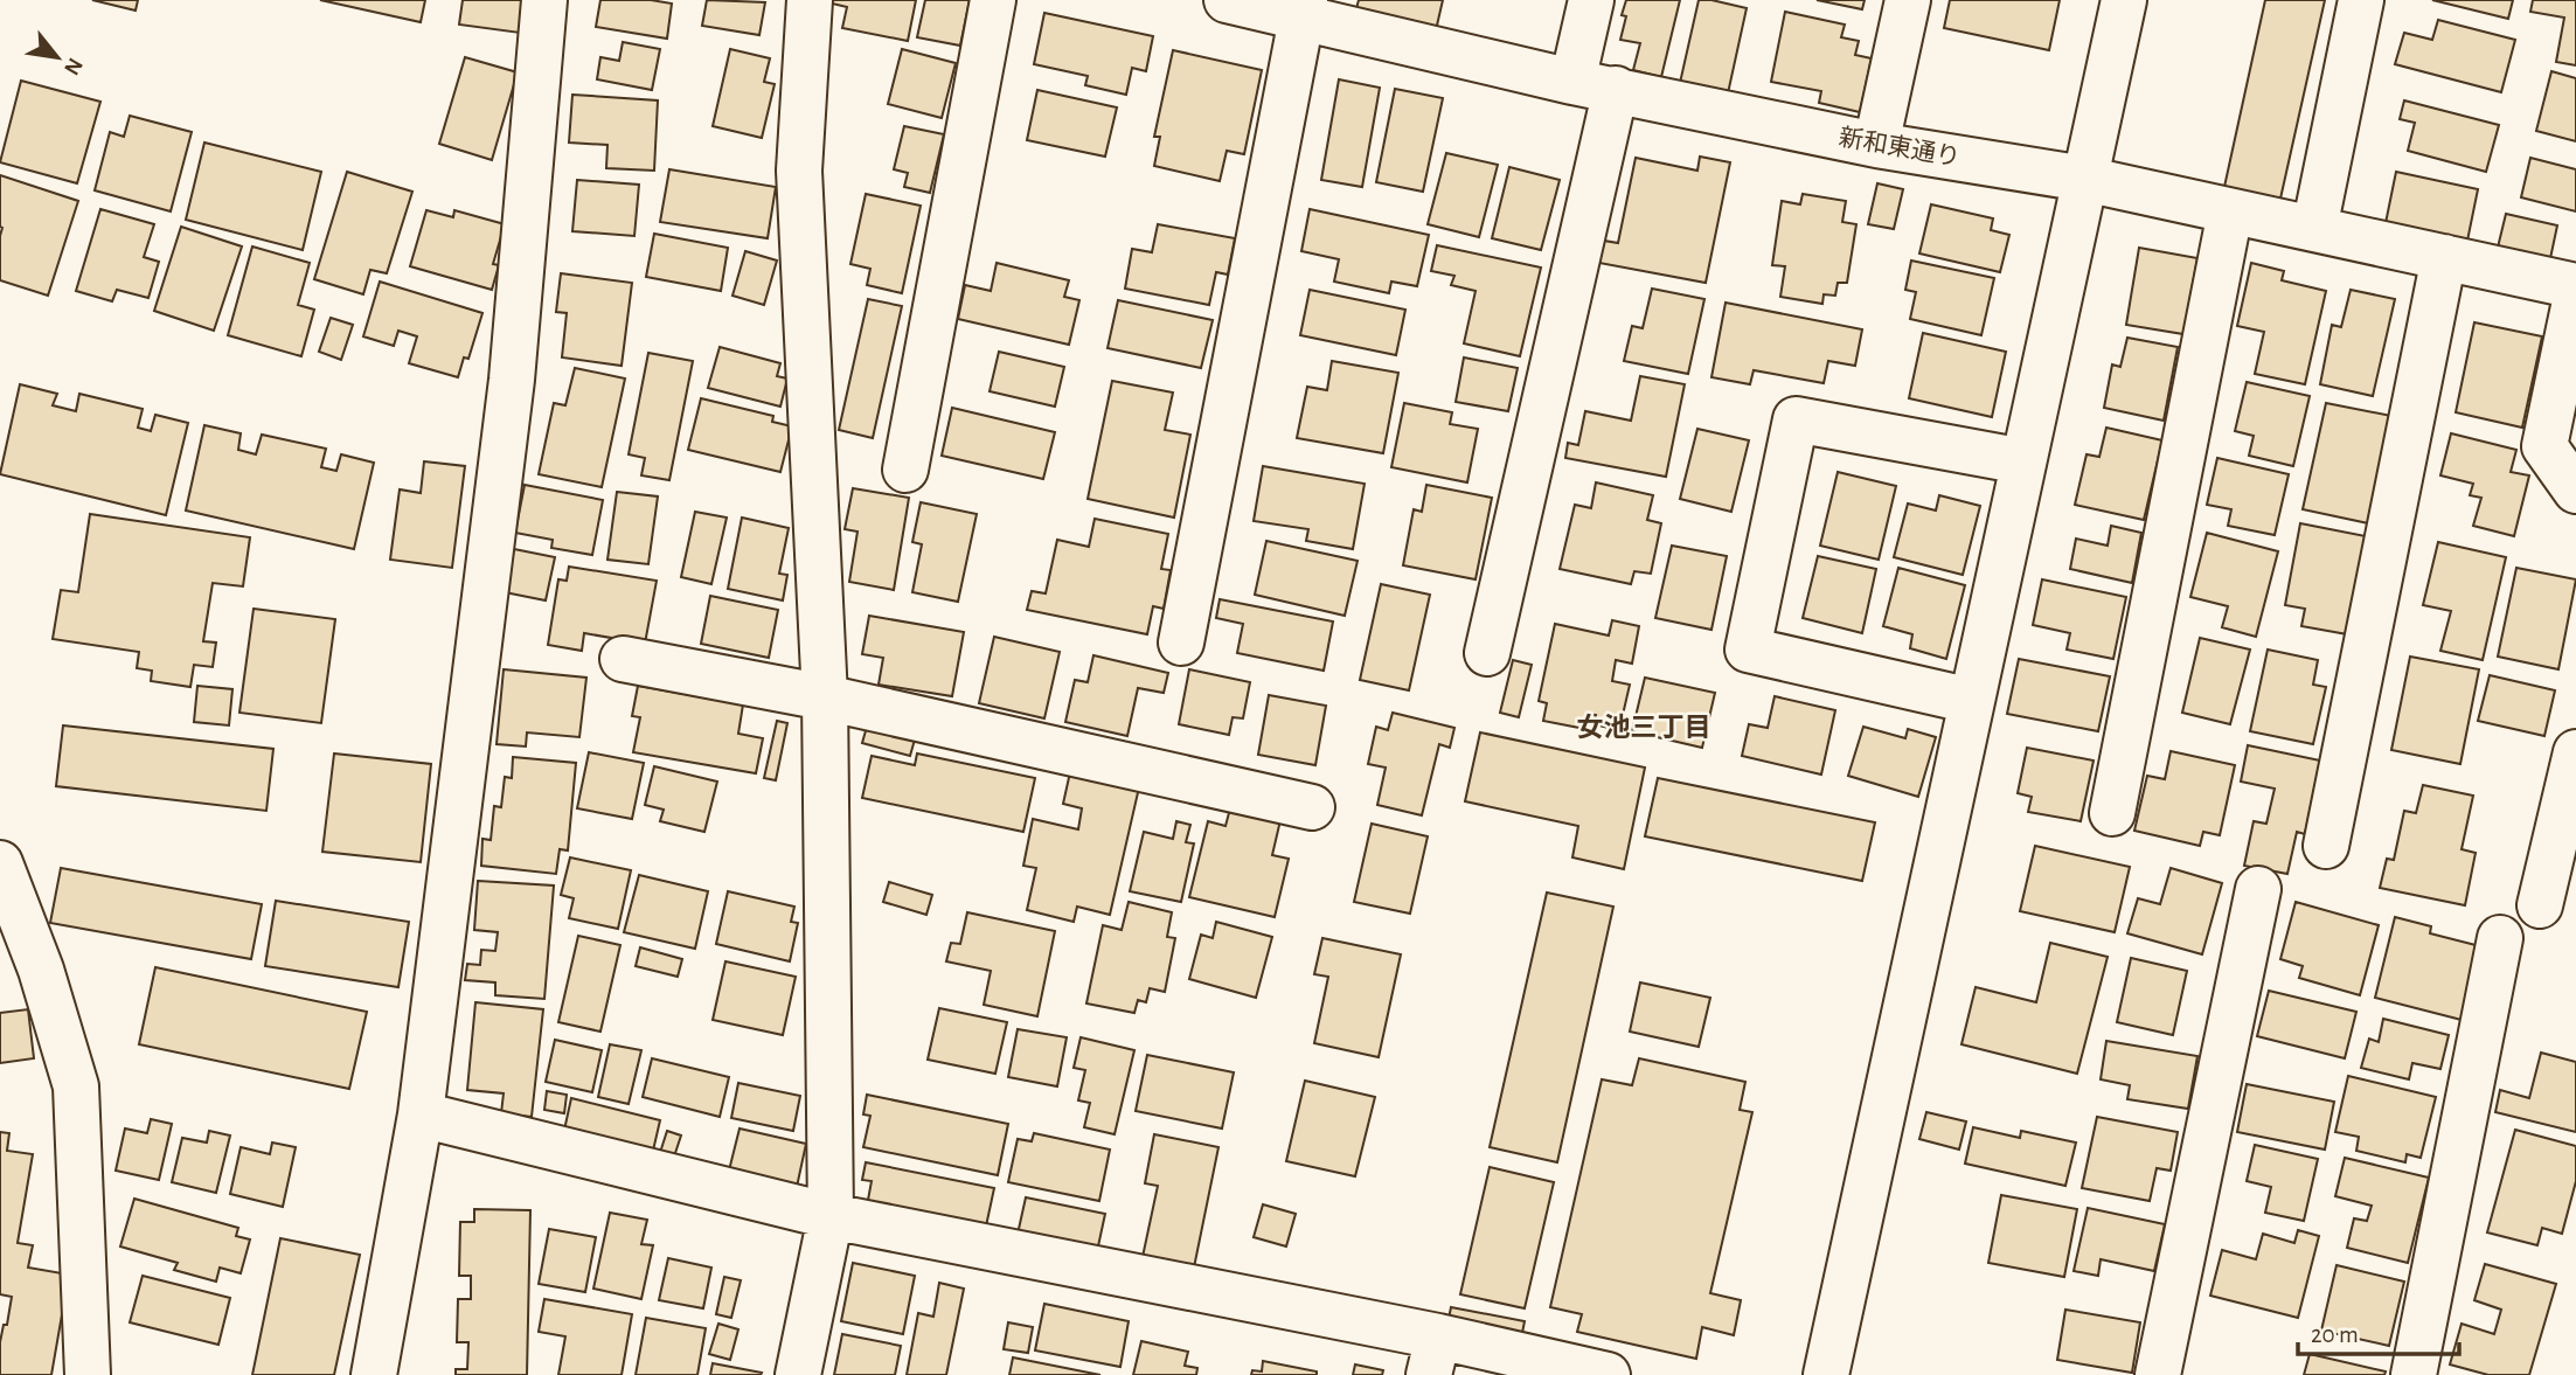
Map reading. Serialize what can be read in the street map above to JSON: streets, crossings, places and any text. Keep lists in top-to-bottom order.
{
  "streets": {
    "street": ["新和東通り"]
  },
  "districts": ["女池三丁目"],
  "scale_bar": "20 m",
  "north": "bottom right"
}
